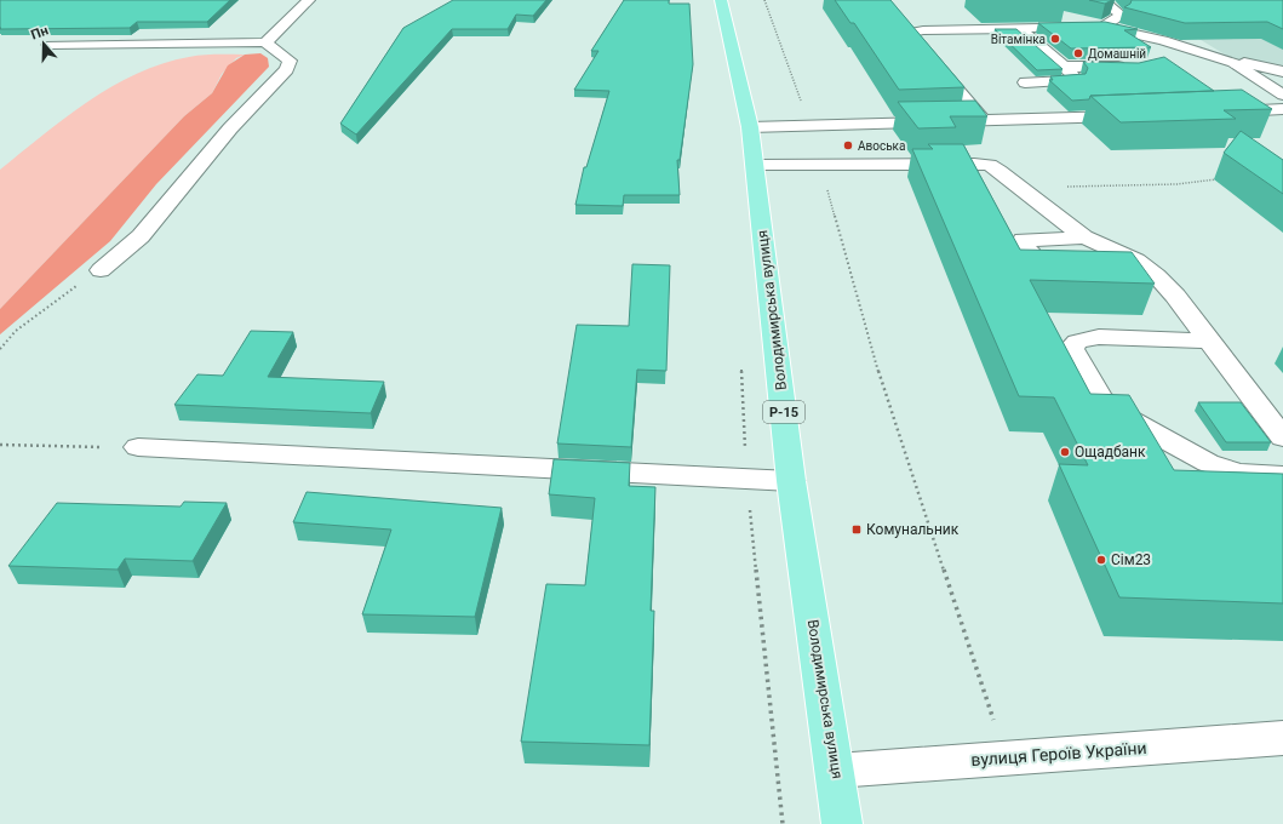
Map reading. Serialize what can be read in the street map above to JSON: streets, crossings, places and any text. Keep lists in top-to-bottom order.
{
  "streets": {
    "main road": ["Володимирська вулиця", "Р-15"],
    "street": ["вулиця Героїв України"]
  },
  "crossings": [
    ["Володимирська вулиця", "вулиця Героїв України"]
  ],
  "places": {
    "other": [
      "Вітамінка",
      "Домашній",
      "Авоська",
      "Ощадбанк",
      "Сім23"
    ],
    "transit": ["Комунальник"]
  },
  "north": "top"
}
